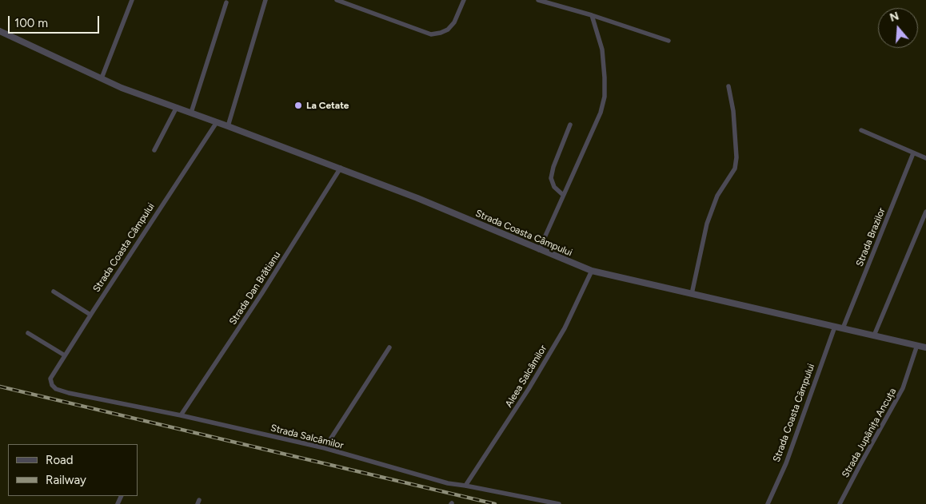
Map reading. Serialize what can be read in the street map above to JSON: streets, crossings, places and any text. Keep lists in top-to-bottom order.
{
  "streets": {
    "street": [
      "Strada Coasta Câmpului",
      "Strada Brazilor",
      "Strada Dan Brătianu",
      "Aleea Salcâmilor",
      "Strada Jupânița Ancuța",
      "Strada Salcâmilor"
    ]
  },
  "crossings": [
    ["Strada Coasta Câmpului", "Strada Brazilor"],
    ["Strada Coasta Câmpului", "Strada Dan Brătianu"],
    ["Strada Coasta Câmpului", "Aleea Salcâmilor"],
    ["Strada Coasta Câmpului", "Strada Jupânița Ancuța"],
    ["Strada Coasta Câmpului", "Strada Salcâmilor"],
    ["Strada Dan Brătianu", "Strada Salcâmilor"],
    ["Aleea Salcâmilor", "Strada Salcâmilor"]
  ],
  "places": ["La Cetate"],
  "legend": ["Road", "Railway"],
  "scale_bar": "100 m",
  "north": "top"
}
